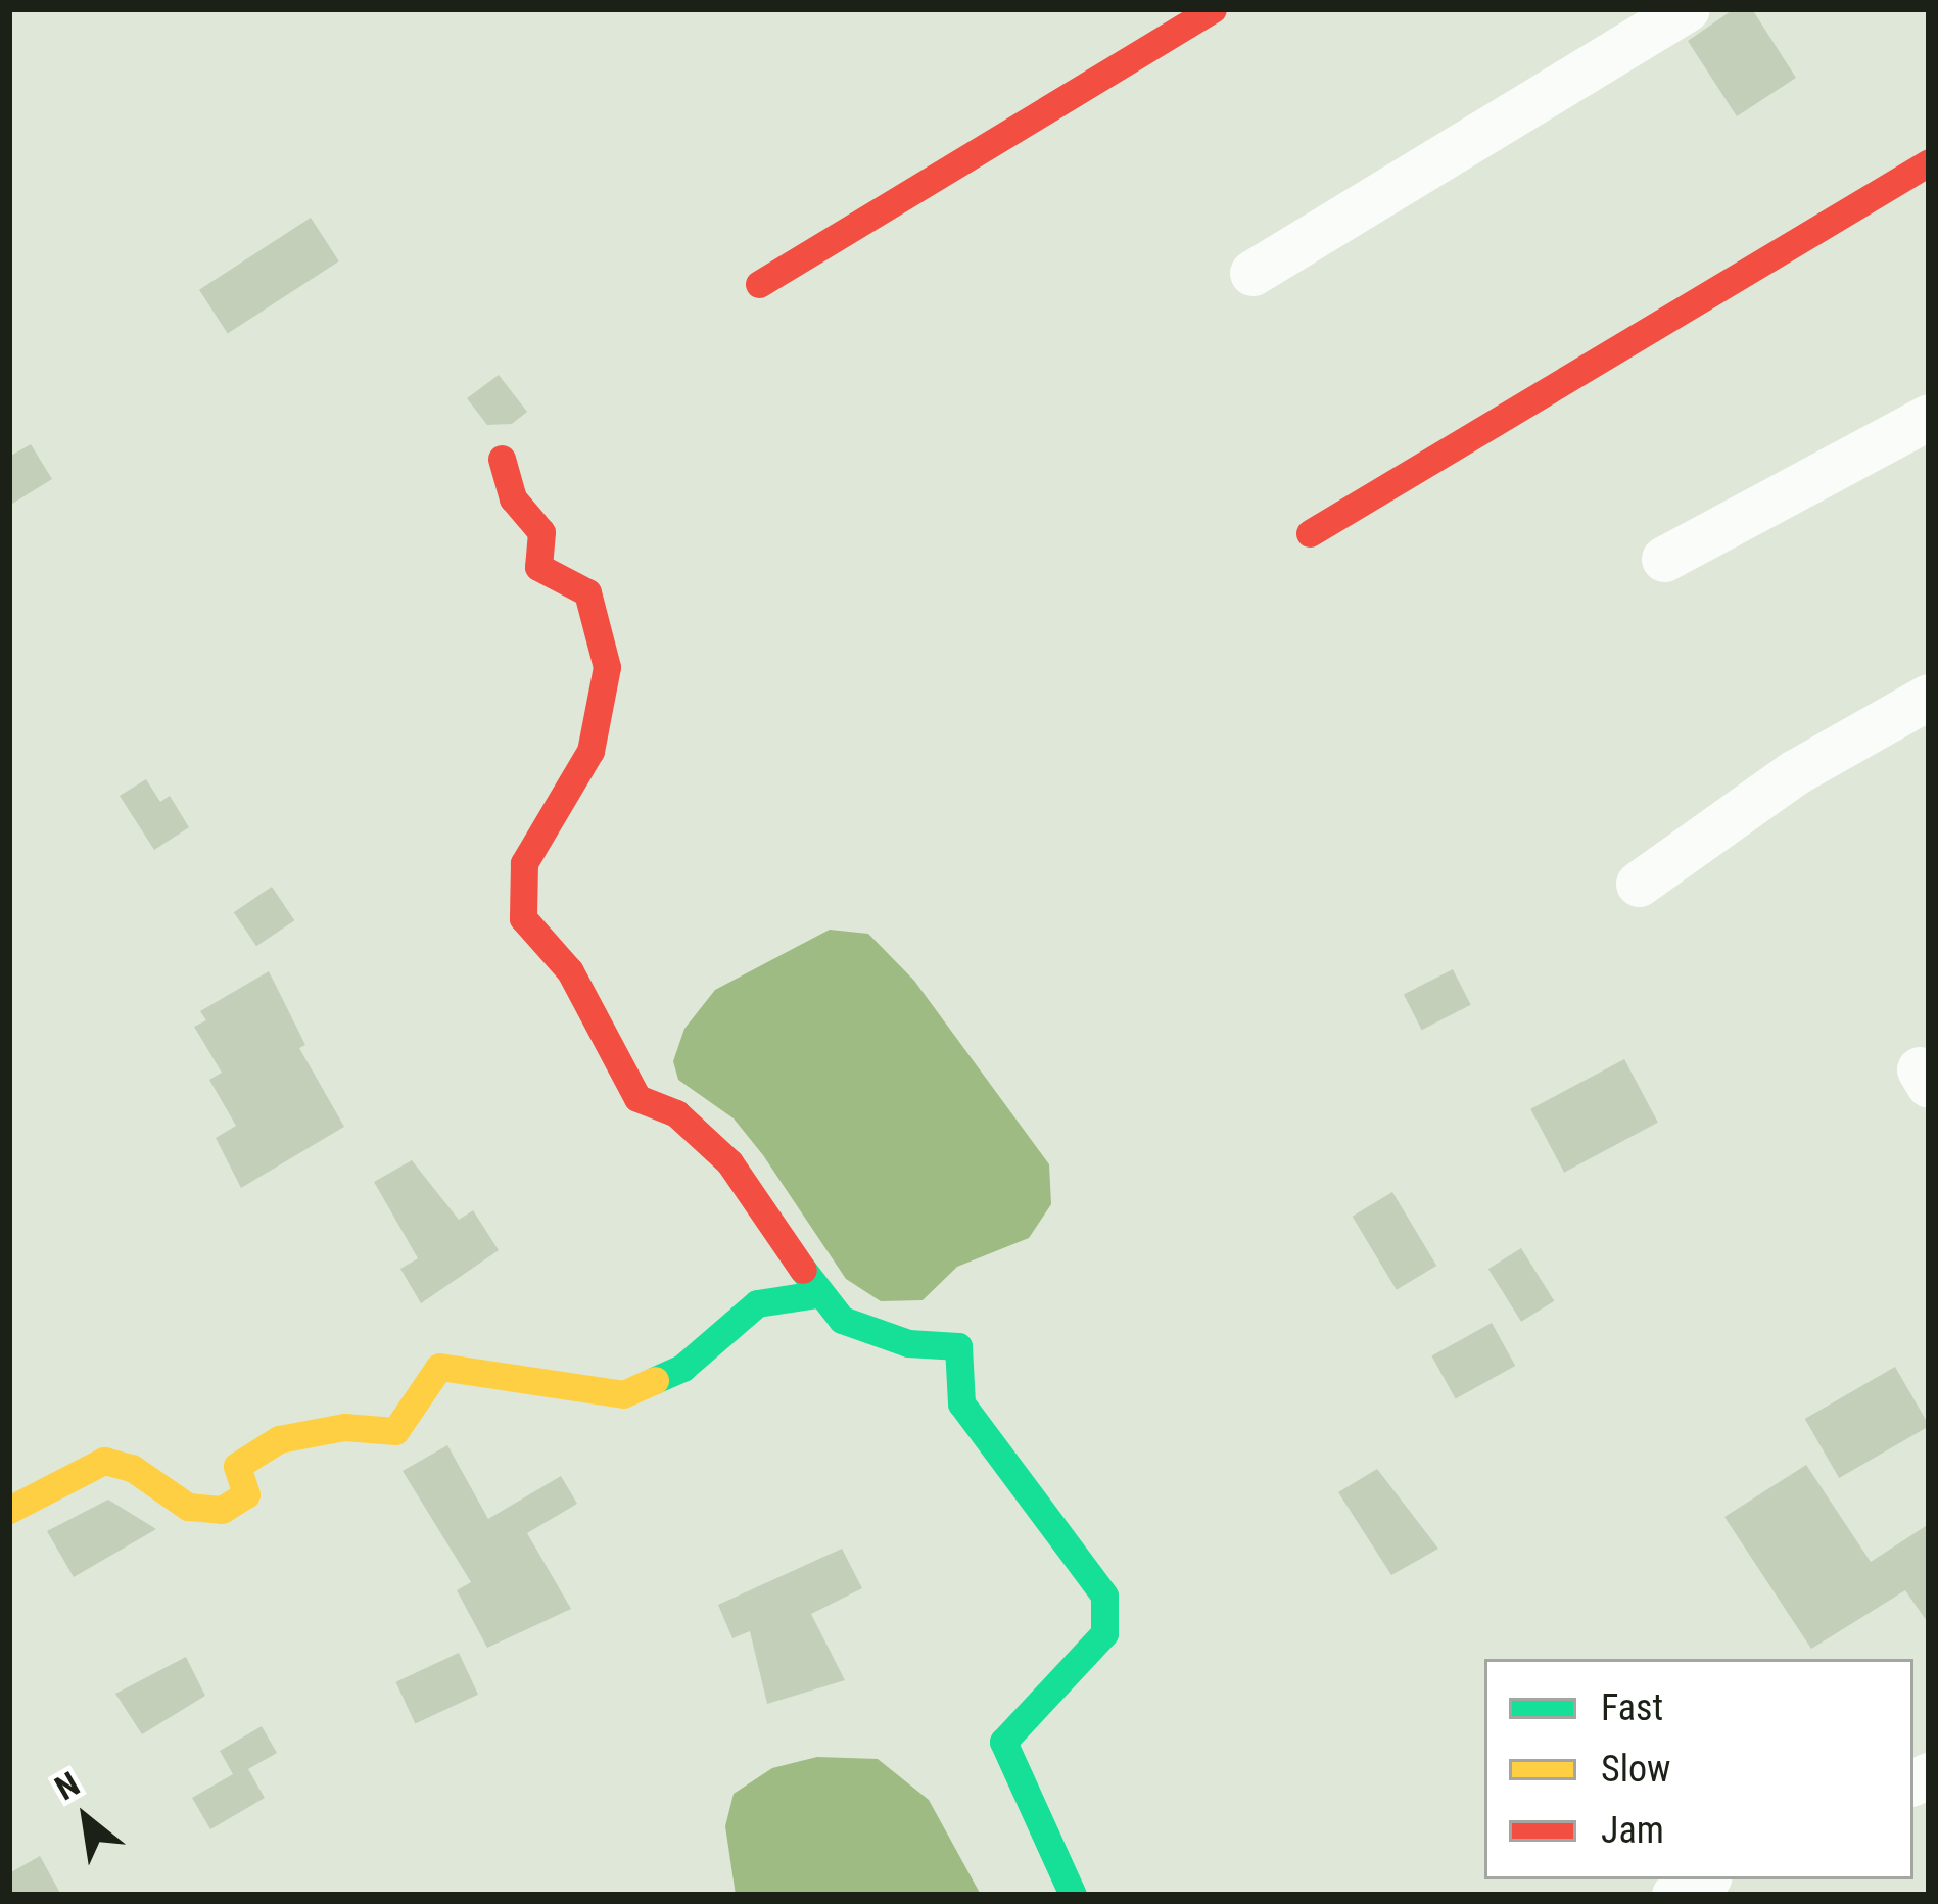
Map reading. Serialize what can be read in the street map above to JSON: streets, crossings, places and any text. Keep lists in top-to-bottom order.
{
  "legend": ["Fast", "Slow", "Jam"],
  "north": "top left"
}
